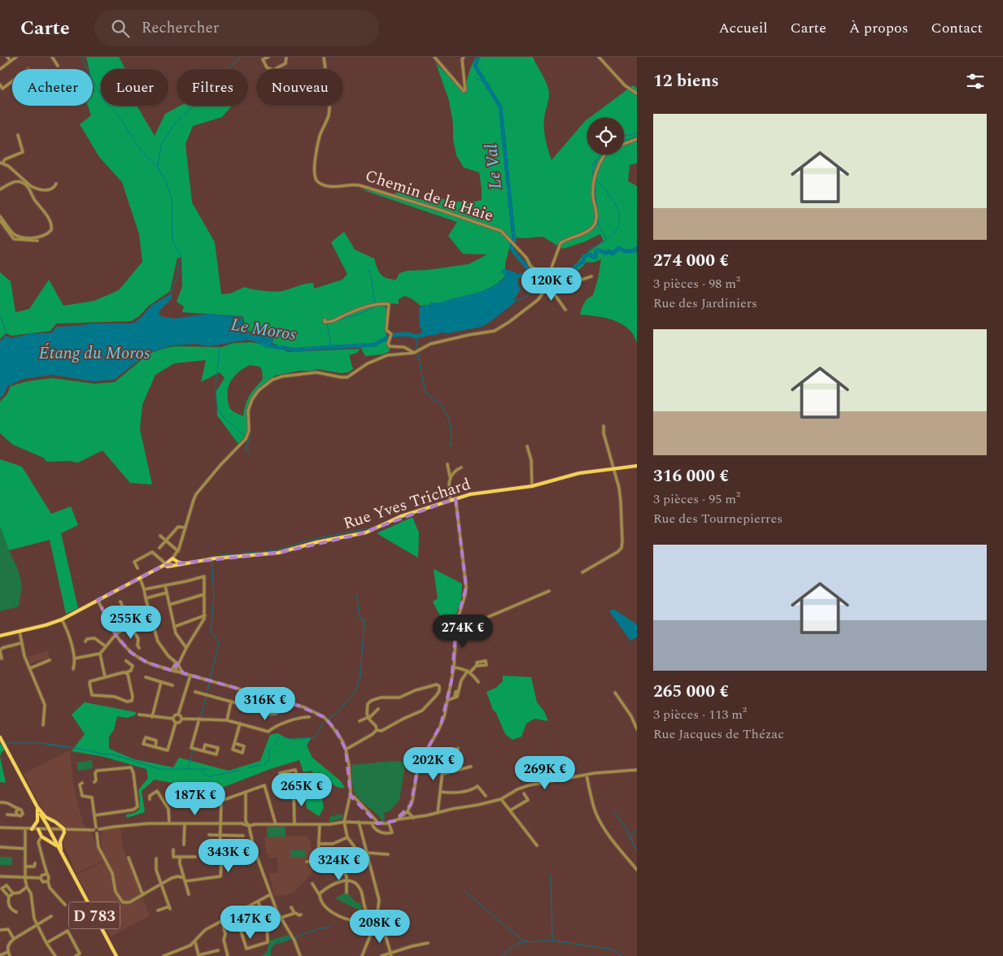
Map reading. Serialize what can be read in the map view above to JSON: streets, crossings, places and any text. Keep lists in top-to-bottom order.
{
  "streets": {
    "main road": ["Rue Yves Trichard", "D 783"],
    "street": ["Chemin de la Haie"]
  },
  "water": ["Le Val", "Le Moros", "Étang du Moros"],
  "page": {
    "header": "Carte",
    "search": "Rechercher",
    "nav": [
      "Accueil",
      "Carte",
      "À propos",
      "Contact"
    ],
    "heading": "12 biens",
    "chip": [
      "Acheter",
      "Louer",
      "Filtres",
      "Nouveau"
    ],
    "list": [
      {
        "name": "274 000 €",
        "note": "3 pièces · 98 m² · Rue des Jardiniers"
      },
      {
        "name": "316 000 €",
        "note": "3 pièces · 95 m² · Rue des Tournepierres"
      },
      {
        "name": "265 000 €",
        "note": "3 pièces · 113 m² · Rue Jacques de Thézac"
      }
    ],
    "price": [
      "120K €",
      "255K €",
      "274K €",
      "316K €",
      "202K €",
      "269K €",
      "265K €",
      "187K €",
      "343K €",
      "324K €",
      "147K €",
      "208K €"
    ]
  }
}
